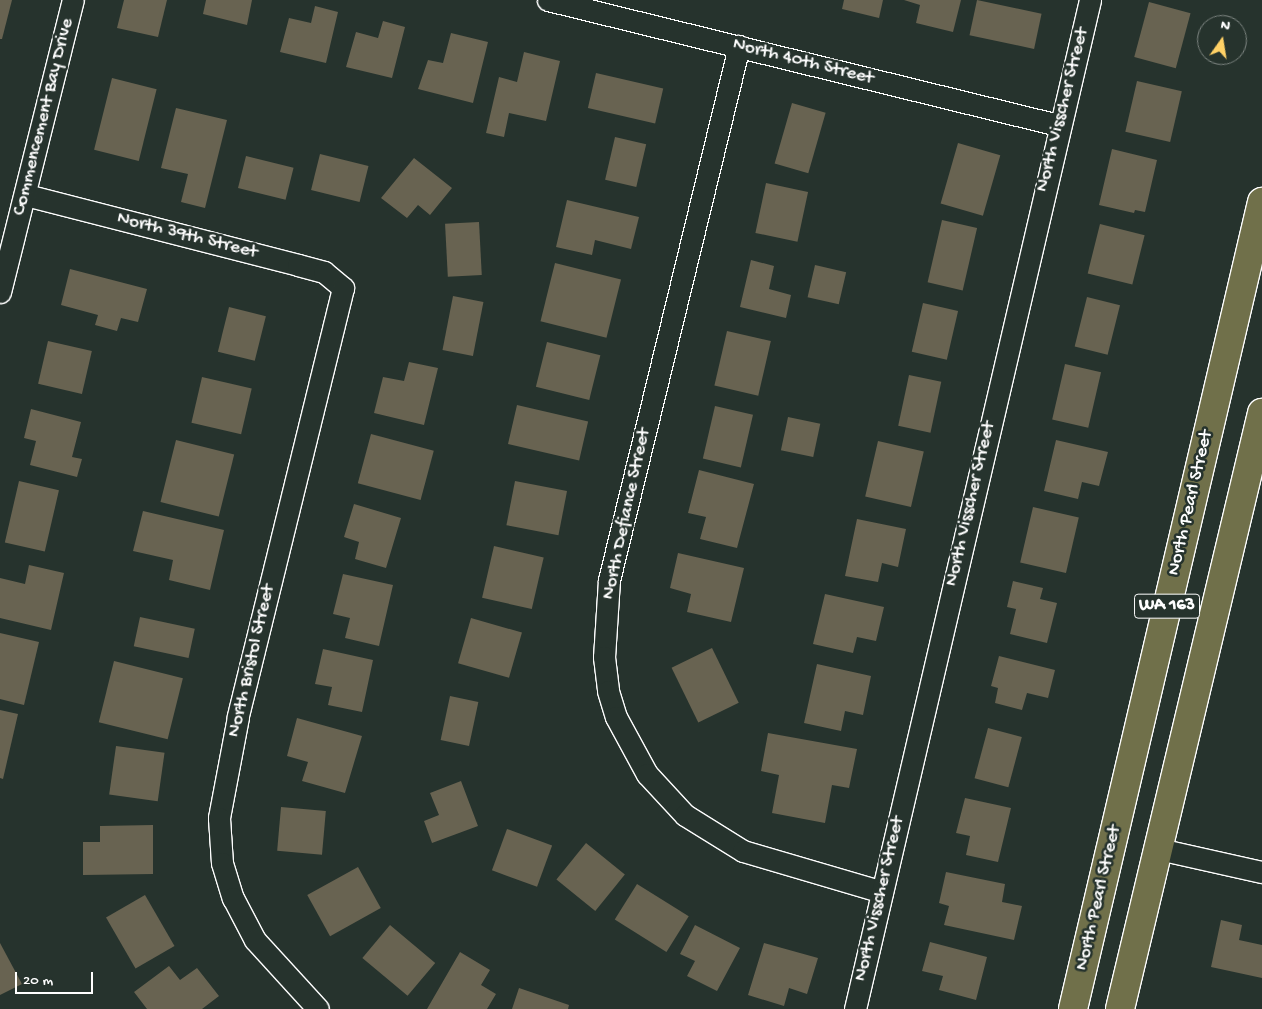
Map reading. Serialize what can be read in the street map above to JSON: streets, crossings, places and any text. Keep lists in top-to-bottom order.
{
  "streets": {
    "main road": ["North Pearl Street", "WA 163"],
    "street": [
      "North 40th Street",
      "North Visscher Street",
      "Commencement Bay Drive",
      "North 39th Street",
      "North Defiance Street",
      "North Bristol Street"
    ]
  },
  "crossings": [
    ["North 40th Street", "North Visscher Street"],
    ["North 40th Street", "North Defiance Street"],
    ["North Visscher Street", "North Defiance Street"],
    ["Commencement Bay Drive", "North 39th Street"],
    ["North 39th Street", "North Bristol Street"]
  ],
  "scale_bar": "20 m",
  "north": "top"
}
